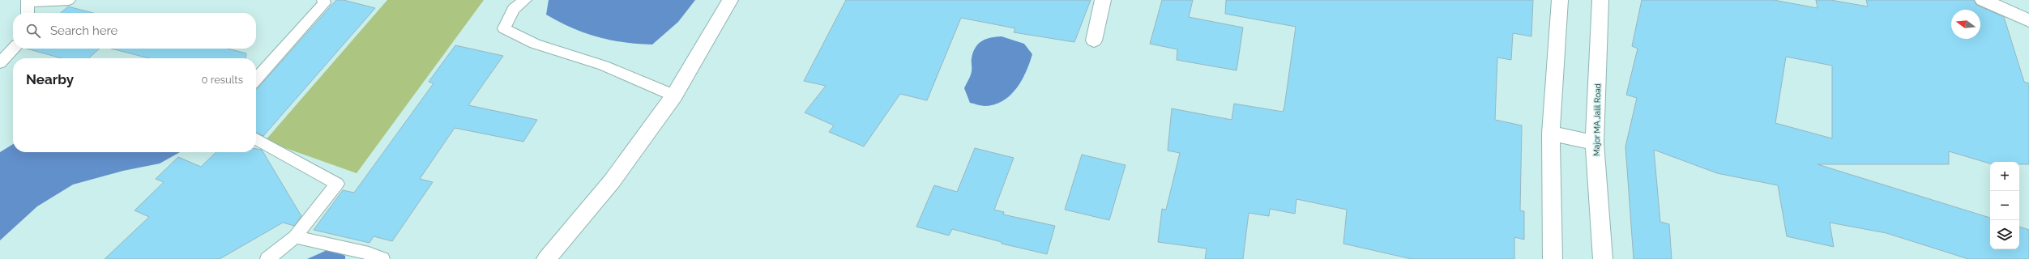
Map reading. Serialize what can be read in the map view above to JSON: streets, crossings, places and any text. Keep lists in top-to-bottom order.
{
  "streets": {
    "main road": ["Major MA Jalil Road"]
  },
  "north": "left",
  "page": {
    "search": "Search here",
    "heading": ["Nearby", "0 results"],
    "map_buttons": ["+", "−"]
  }
}
